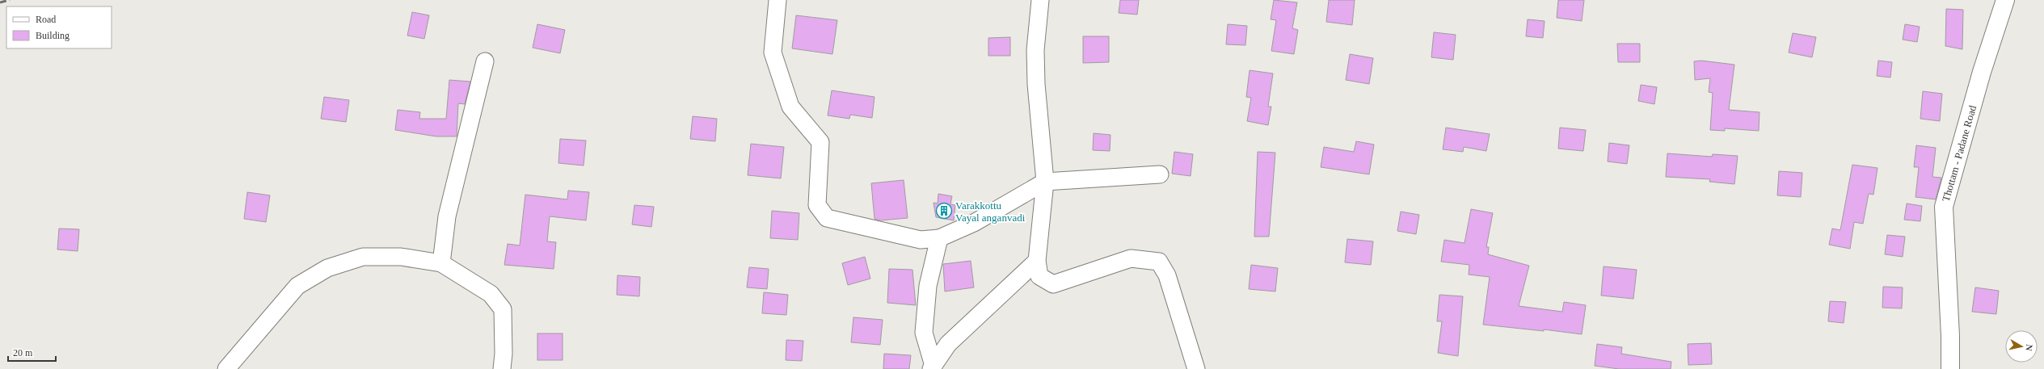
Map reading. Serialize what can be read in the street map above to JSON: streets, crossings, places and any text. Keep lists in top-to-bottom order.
{
  "streets": {
    "street": ["Thottam - Padane Road"]
  },
  "places": {
    "building": ["Varakkottu Vayal anganvadi"]
  },
  "legend": ["Road", "Building"],
  "scale_bar": "20 m",
  "north": "right"
}
